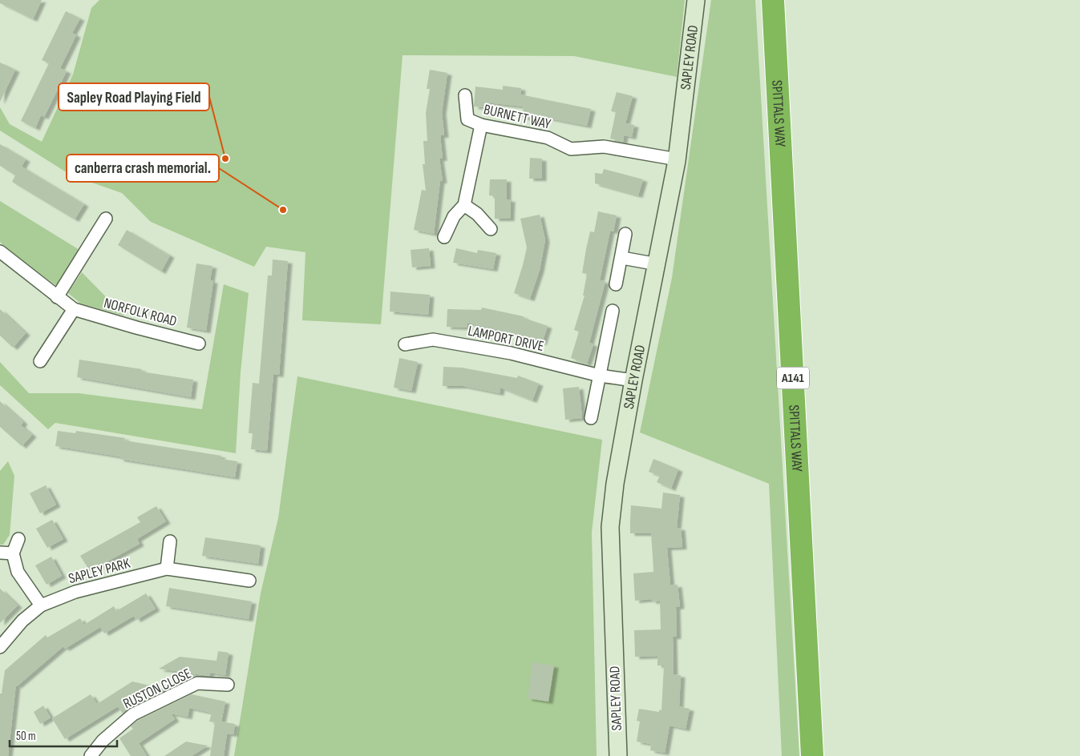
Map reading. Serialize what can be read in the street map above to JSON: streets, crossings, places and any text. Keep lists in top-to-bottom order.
{
  "streets": {
    "highway": ["SPITTALS WAY", "A141"],
    "street": [
      "SAPLEY ROAD",
      "BURNETT WAY",
      "NORFOLK ROAD",
      "LAMPORT DRIVE",
      "SAPLEY PARK",
      "RUSTON CLOSE"
    ]
  },
  "crossings": [
    ["SAPLEY ROAD", "BURNETT WAY"],
    ["SAPLEY ROAD", "LAMPORT DRIVE"]
  ],
  "places": ["Sapley Road Playing Field", "canberra crash memorial."],
  "scale_bar": "50 m"
}
